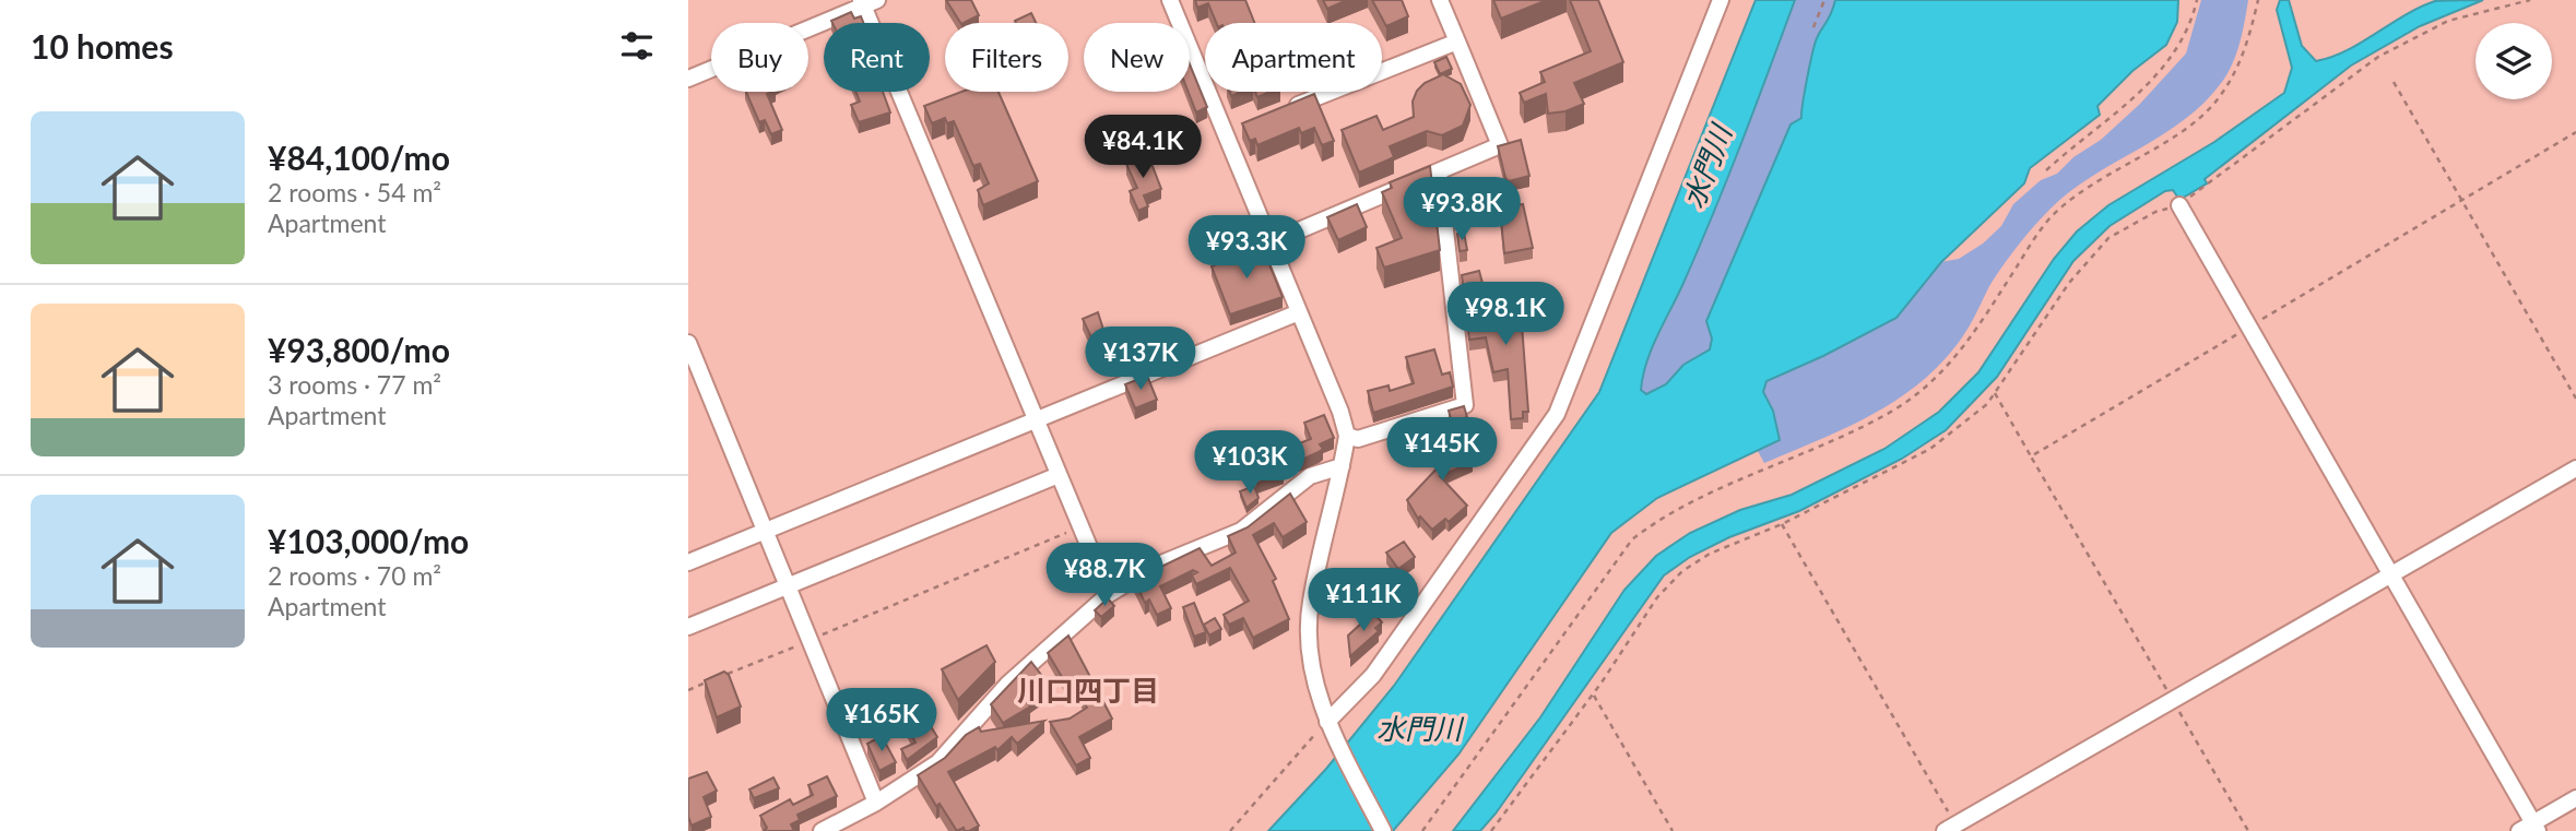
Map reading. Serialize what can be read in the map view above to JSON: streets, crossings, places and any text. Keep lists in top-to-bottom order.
{
  "districts": ["川口四丁目"],
  "water": ["水門川"],
  "page": {
    "heading": "10 homes",
    "chip": [
      "Buy",
      "Rent",
      "Filters",
      "New",
      "Apartment"
    ],
    "list": [
      {
        "name": "¥84,100/mo",
        "note": "2 rooms · 54 m² · Apartment"
      },
      {
        "name": "¥93,800/mo",
        "note": "3 rooms · 77 m² · Apartment"
      },
      {
        "name": "¥103,000/mo",
        "note": "2 rooms · 70 m² · Apartment"
      }
    ],
    "price": [
      "¥84.1K",
      "¥93.8K",
      "¥93.3K",
      "¥98.1K",
      "¥137K",
      "¥145K",
      "¥103K",
      "¥88.7K",
      "¥111K",
      "¥165K"
    ]
  }
}
